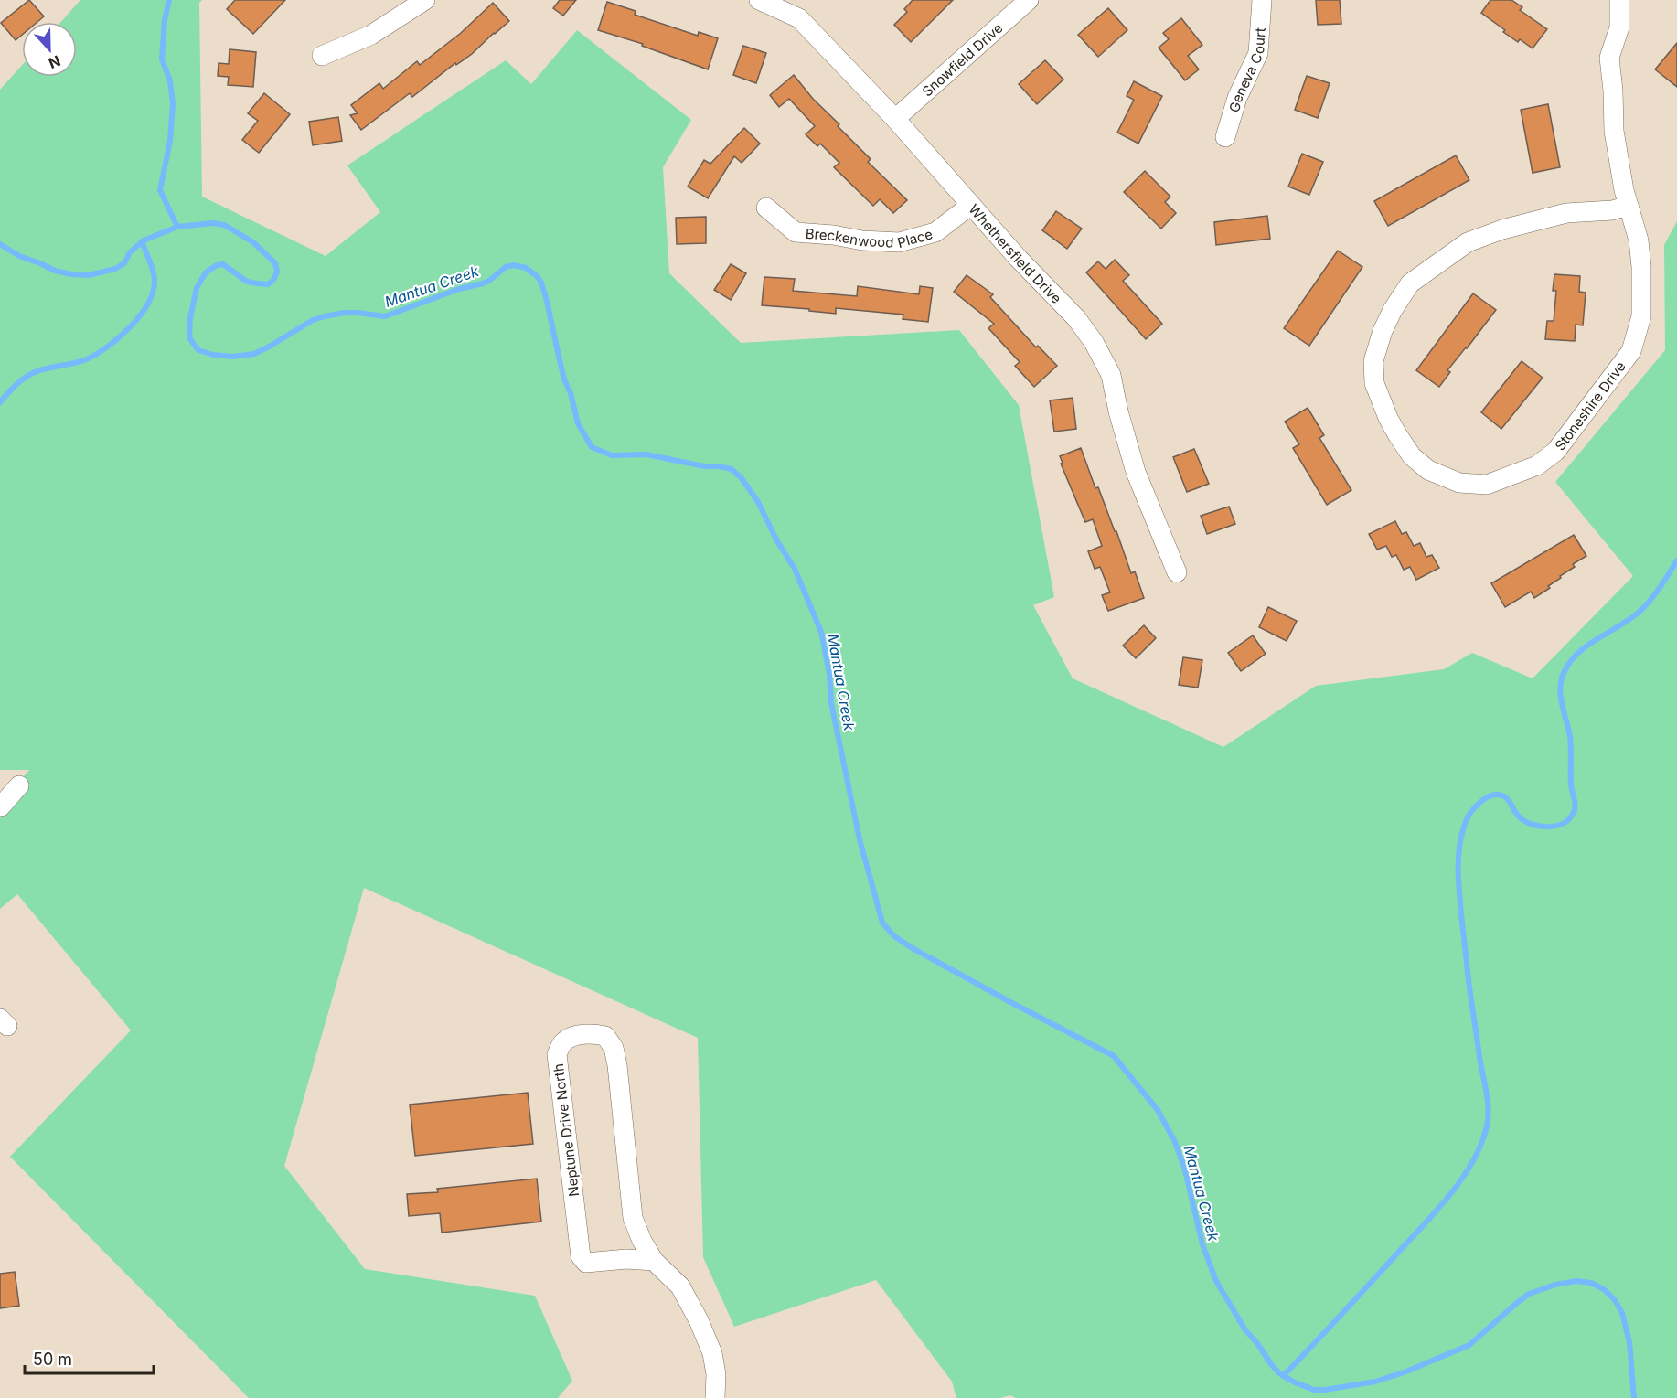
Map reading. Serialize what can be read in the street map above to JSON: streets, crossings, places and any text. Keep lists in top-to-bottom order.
{
  "streets": {
    "street": [
      "Snowfield Drive",
      "Geneva Court",
      "Breckenwood Place",
      "Whethersfield Drive",
      "Stoneshire Drive",
      "Neptune Drive North"
    ]
  },
  "crossings": [
    ["Snowfield Drive", "Whethersfield Drive"],
    ["Breckenwood Place", "Whethersfield Drive"]
  ],
  "water": ["Mantua Creek"],
  "scale_bar": "50 m",
  "north": "bottom"
}
